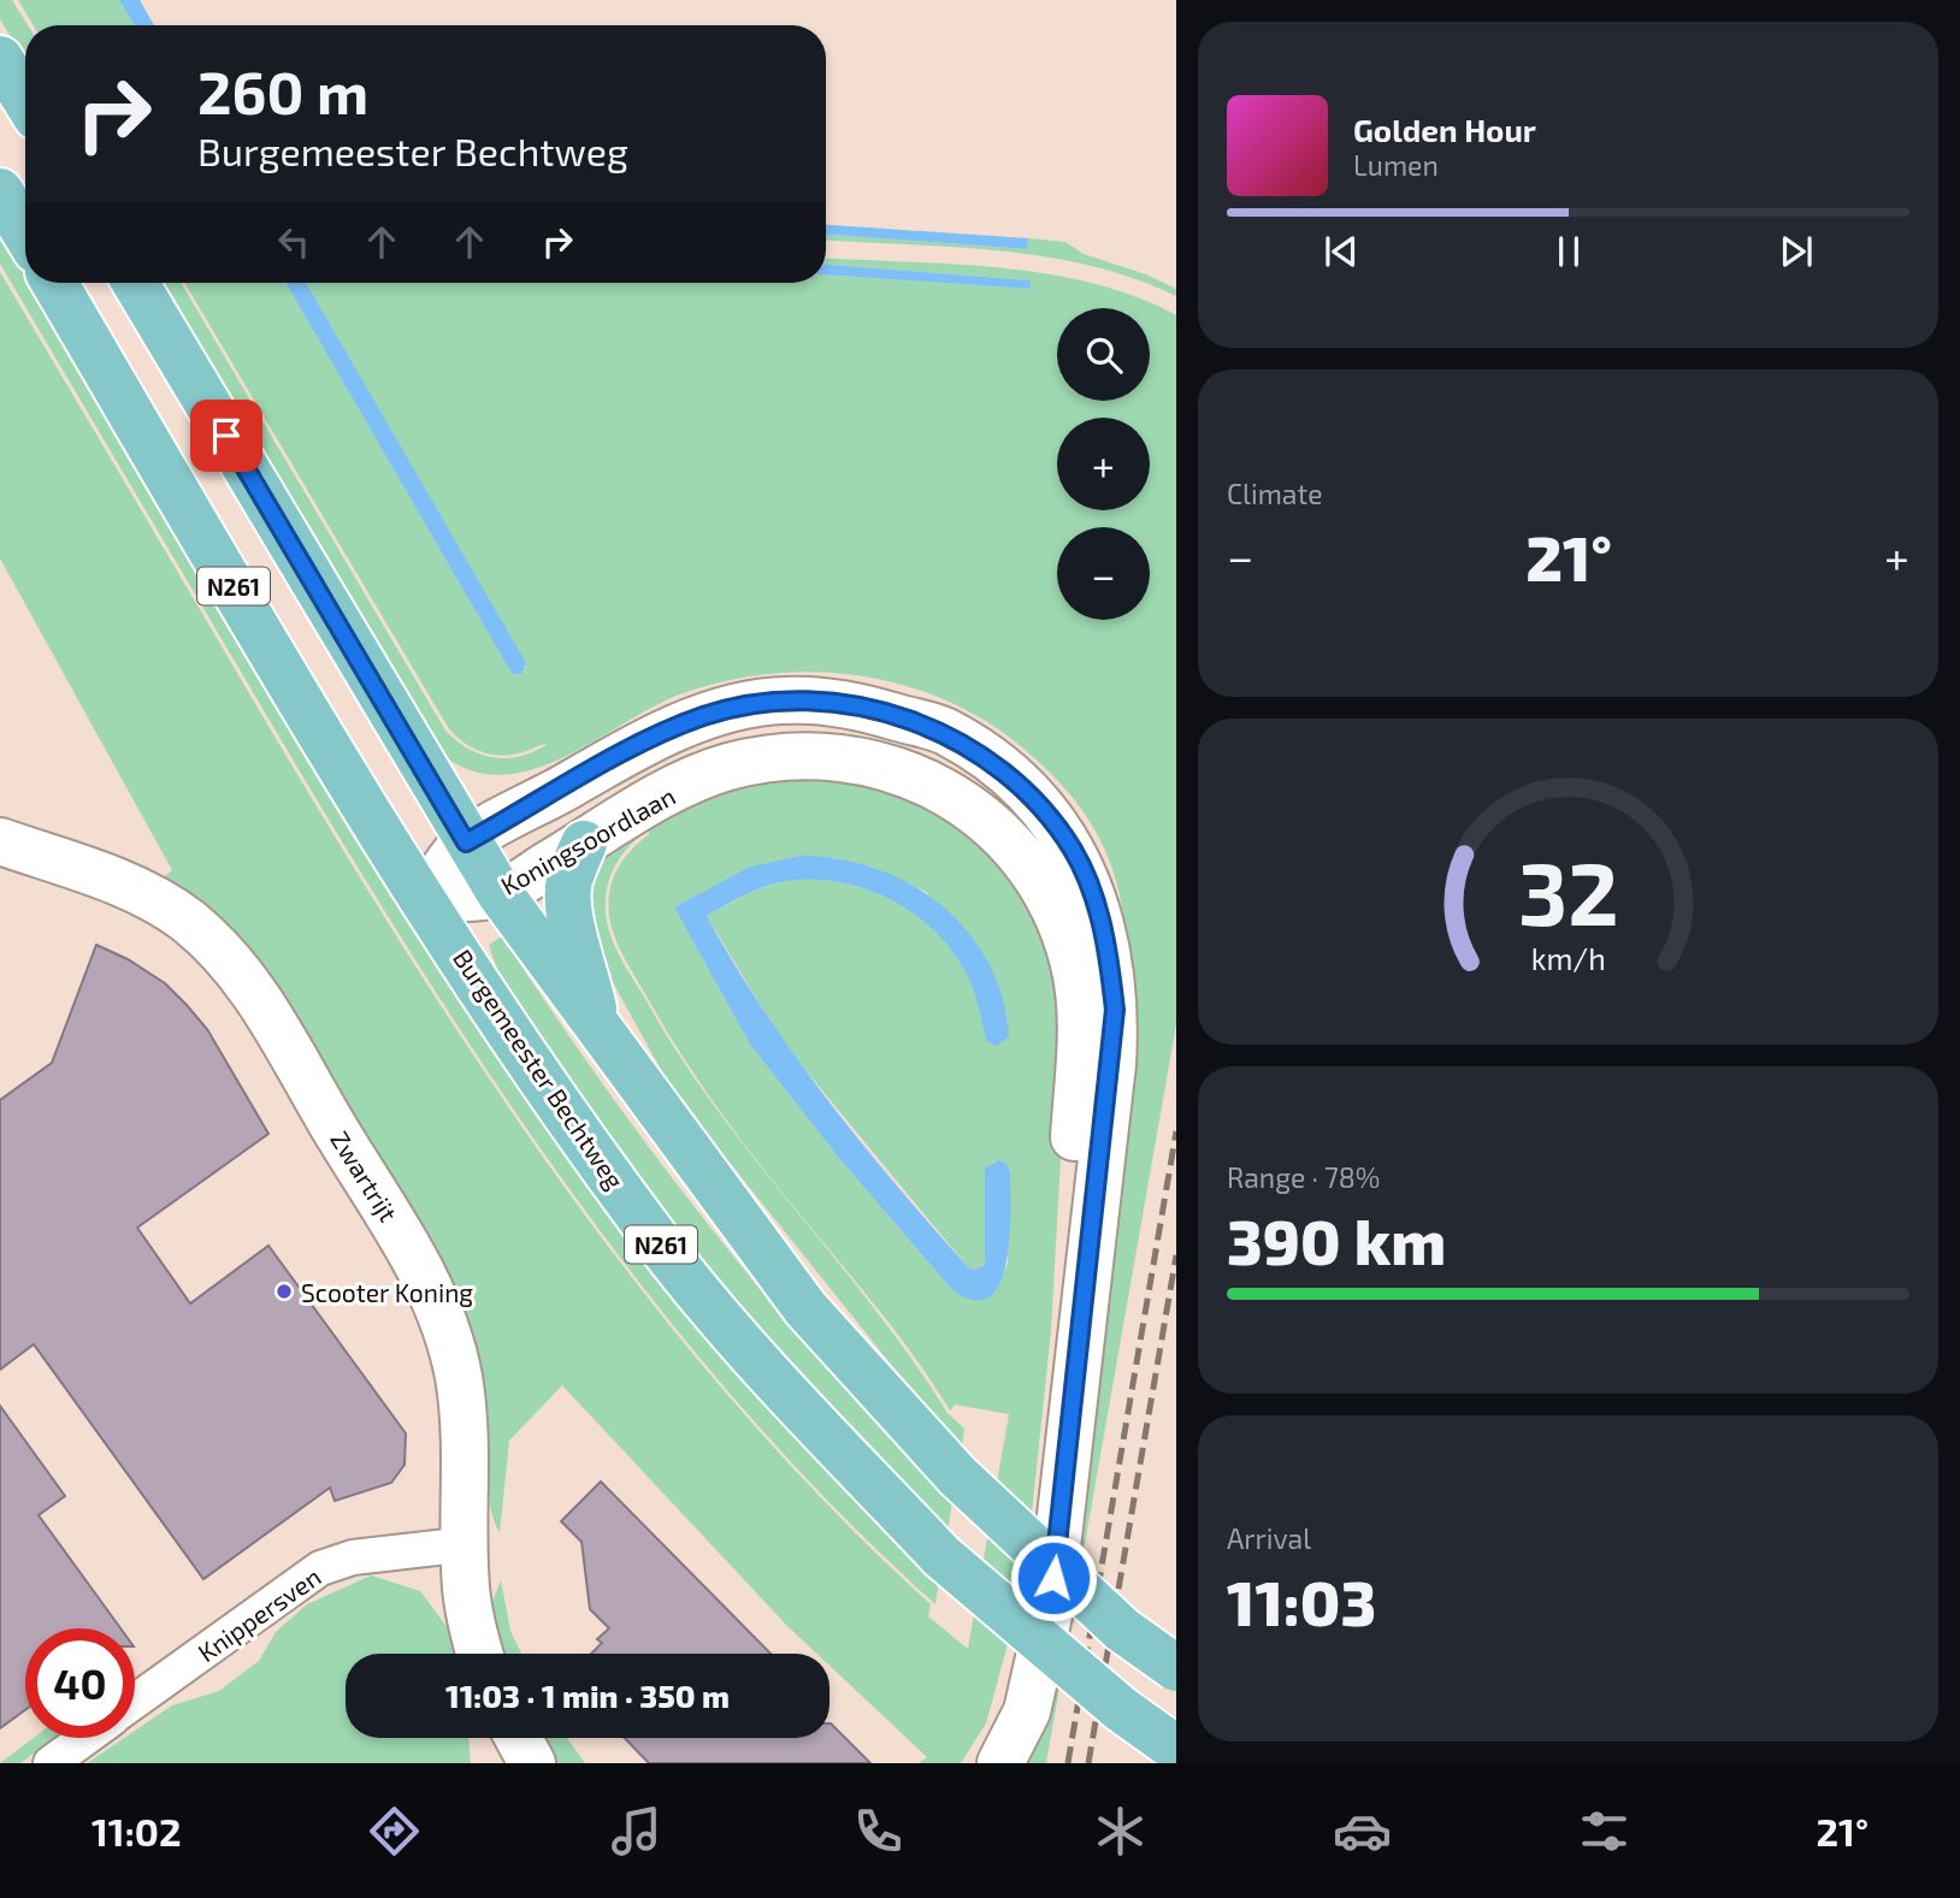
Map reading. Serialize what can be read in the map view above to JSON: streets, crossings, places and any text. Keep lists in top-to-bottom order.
{
  "streets": {
    "main road": ["N261", "Burgemeester Bechtweg"],
    "street": ["Koningsoordlaan", "Zwartrijt", "Knippersven"]
  },
  "crossings": [
    ["N261", "Koningsoordlaan"],
    ["Koningsoordlaan", "Burgemeester Bechtweg"],
    ["Zwartrijt", "Knippersven"]
  ],
  "places": ["Scooter Koning"],
  "page": {
    "turn": ["260 m", "Burgemeester Bechtweg"],
    "song": ["Golden Hour", "Lumen"],
    "map_buttons": ["+", "−"],
    "tile": [
      "Climate",
      ["Range · 78%", "390 km"],
      ["Arrival", "11:03"]
    ],
    "heat": ["−", "21°", "+"],
    "limit": "40",
    "trip": "11:03 · 1 min · 350 m",
    "tabs": ["11:02", "21°"],
    "gauge": ["32", "km/h"]
  }
}
